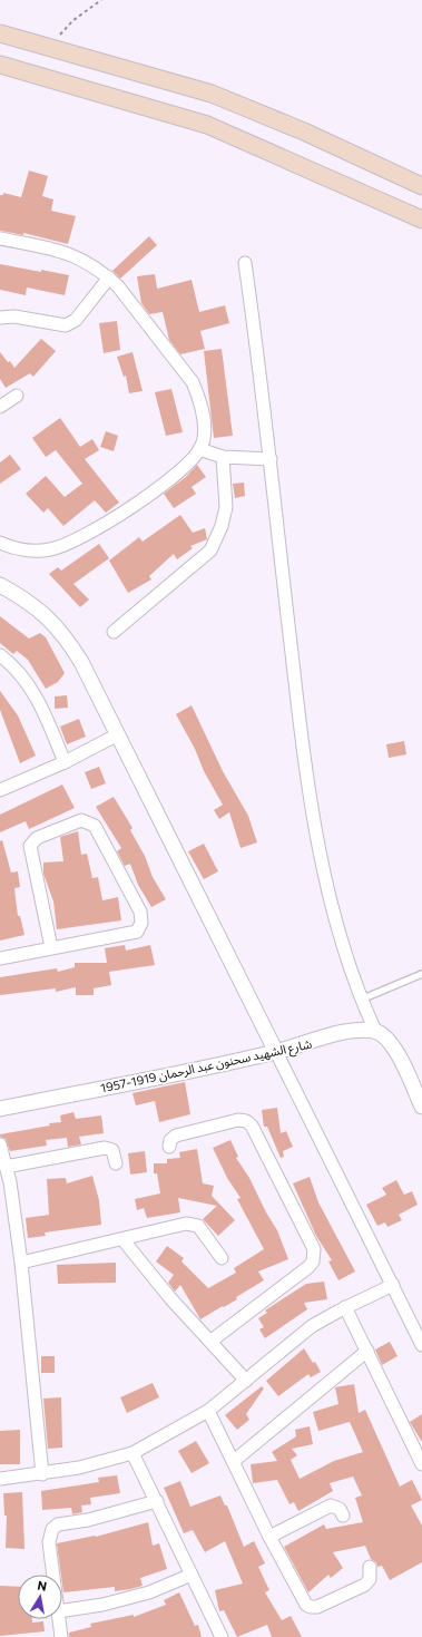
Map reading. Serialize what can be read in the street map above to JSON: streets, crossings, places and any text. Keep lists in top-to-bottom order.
{
  "streets": {
    "street": ["شارع الشهيد سحنون عبد الرحمان 1919-1957"]
  },
  "north": "top"
}
